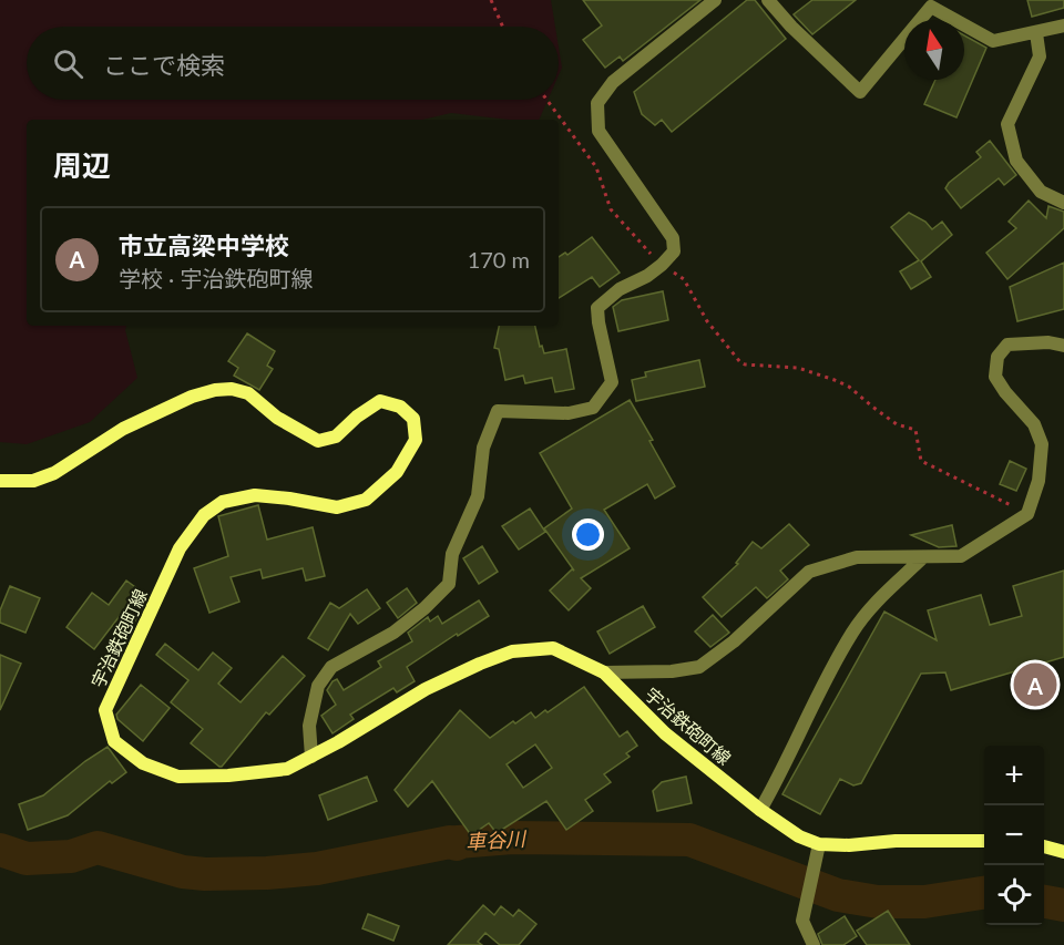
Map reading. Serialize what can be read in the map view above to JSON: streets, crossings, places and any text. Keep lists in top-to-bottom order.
{
  "streets": {
    "main road": ["宇治鉄砲町線"]
  },
  "water": ["車谷川"],
  "north": "top",
  "page": {
    "search": "ここで検索",
    "heading": "周辺",
    "list": [
      {
        "mark": "A",
        "name": "市立高梁中学校",
        "note": "学校 · 宇治鉄砲町線",
        "value": "170 m"
      }
    ],
    "pins": "A",
    "map_buttons": ["+", "−"]
  }
}
